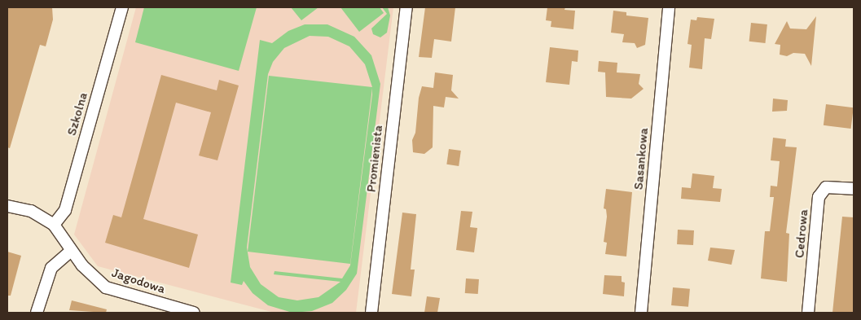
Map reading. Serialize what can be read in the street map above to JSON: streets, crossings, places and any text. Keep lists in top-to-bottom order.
{
  "streets": {
    "street": [
      "Szkolna",
      "Promienista",
      "Sasankowa",
      "Cedrowa",
      "Jagodowa"
    ]
  },
  "crossings": [
    ["Szkolna", "Jagodowa"]
  ]
}
